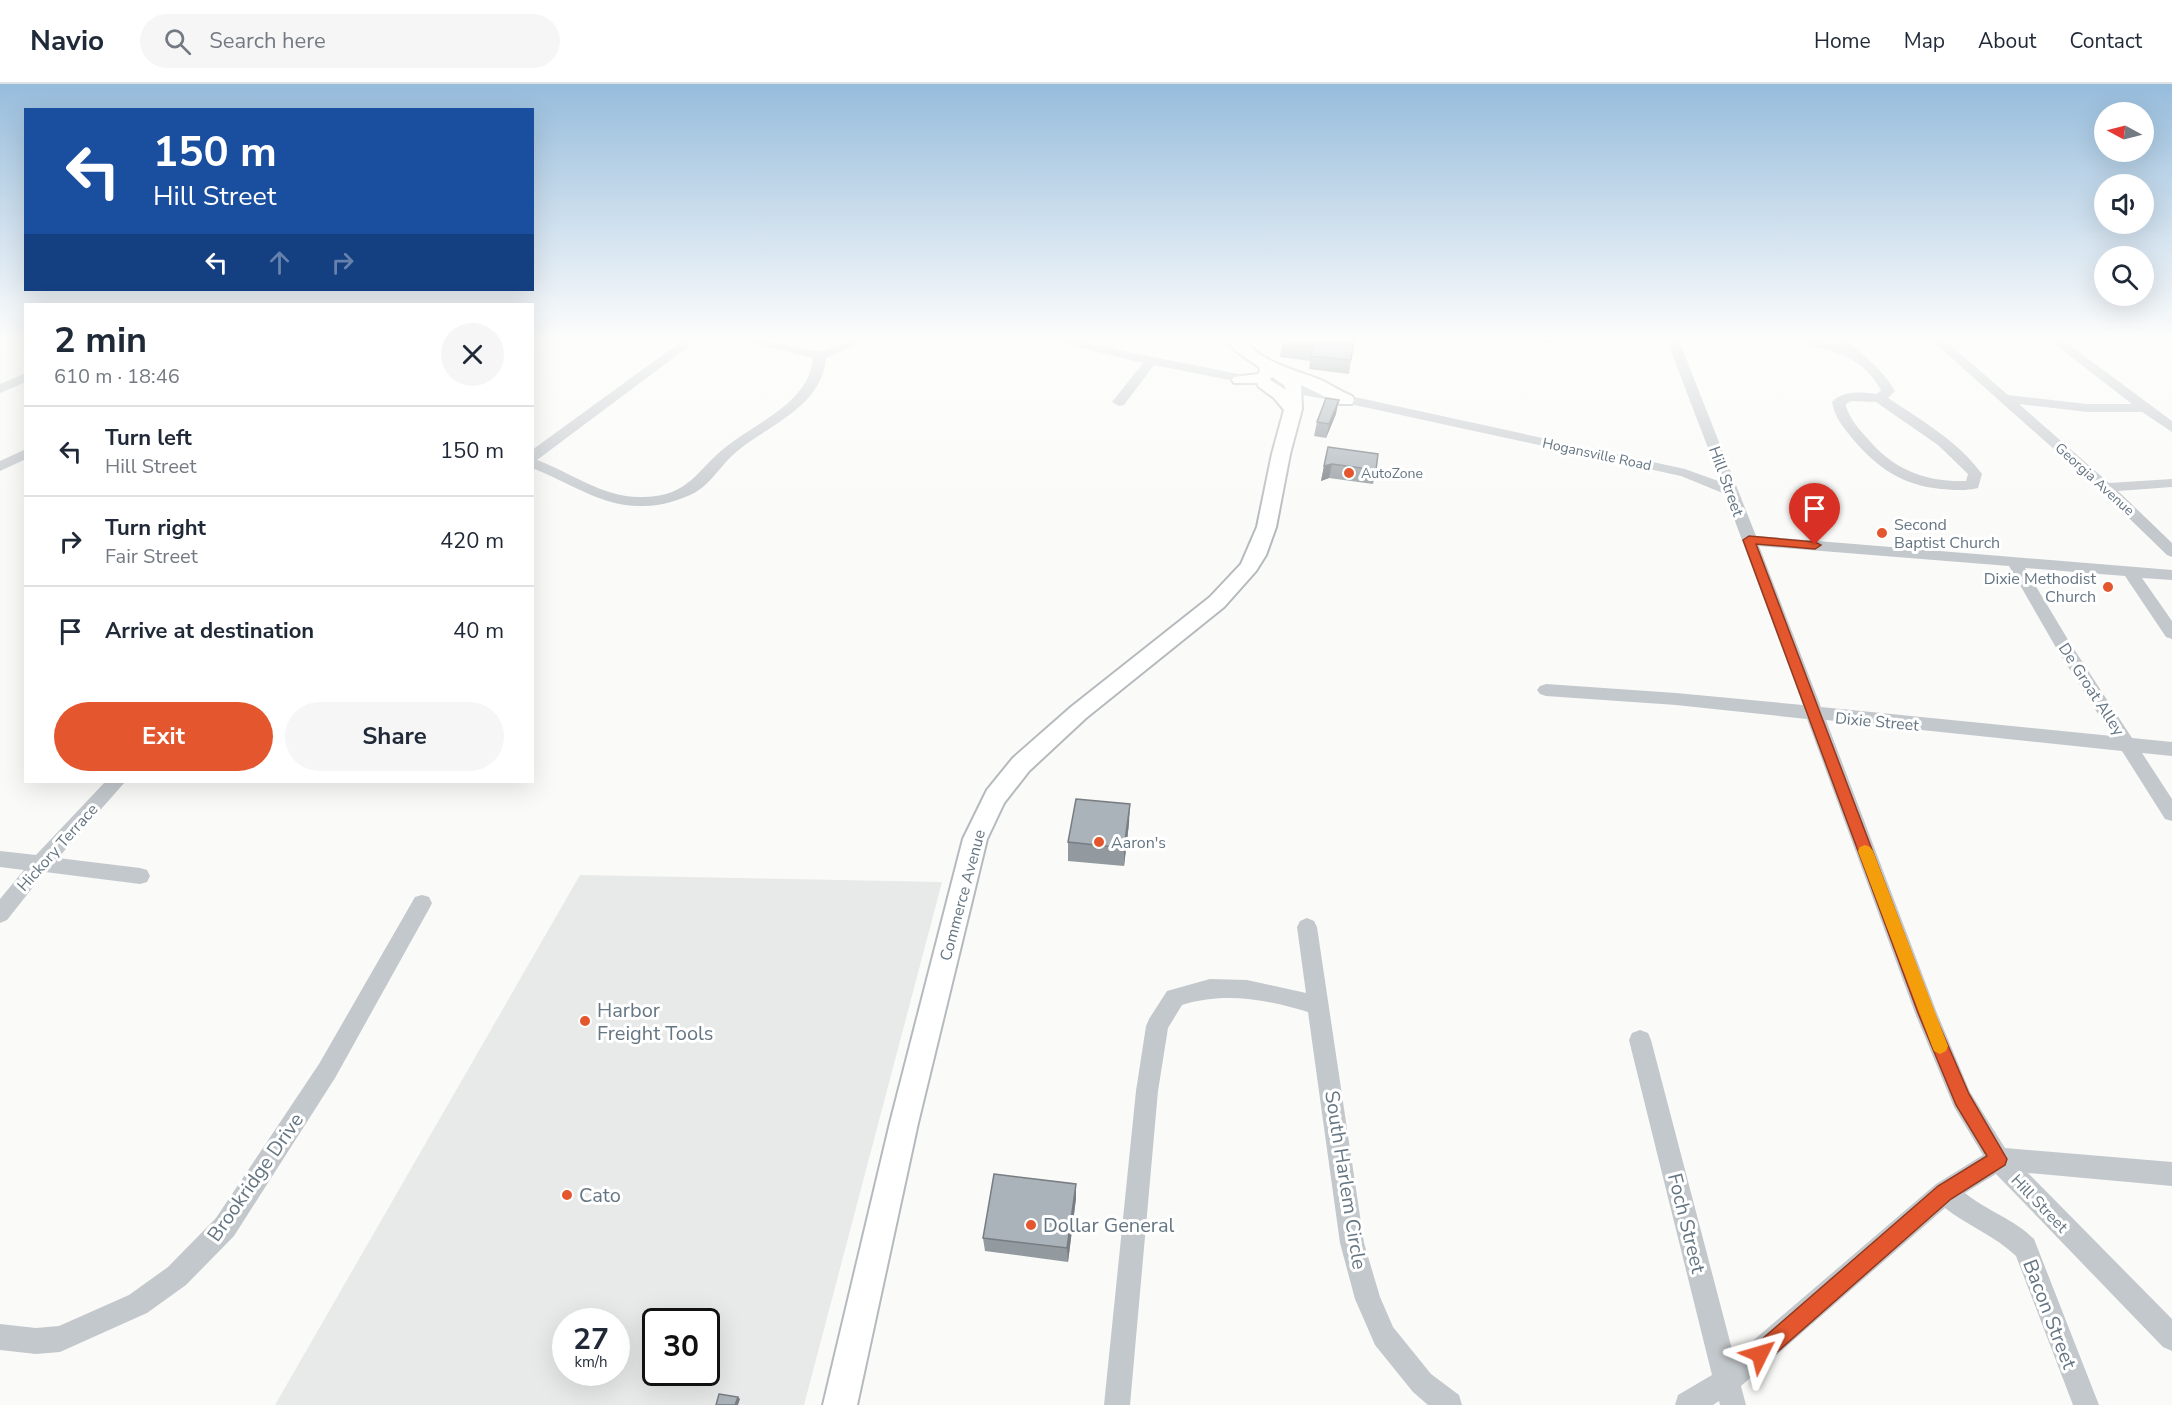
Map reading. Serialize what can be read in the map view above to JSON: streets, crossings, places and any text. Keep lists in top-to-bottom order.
{
  "streets": {
    "main road": ["Commerce Avenue"],
    "street": [
      "Hogansville Road",
      "Georgia Avenue",
      "Hill Street",
      "De Groat Alley",
      "Dixie Street",
      "Hickory Terrace",
      "Brookridge Drive",
      "South Harlem Circle",
      "Foch Street",
      "Bacon Street"
    ]
  },
  "crossings": [
    ["Hogansville Road", "Hill Street"],
    ["Hill Street", "Dixie Street"],
    ["De Groat Alley", "Dixie Street"]
  ],
  "places": [
    "AutoZone",
    "Second Baptist Church",
    "Dixie Methodist Church",
    "Aaron's",
    "Harbor Freight Tools",
    "Cato",
    "Dollar General"
  ],
  "north": "left",
  "page": {
    "header": "Navio",
    "search": "Search here",
    "nav": [
      "Home",
      "Map",
      "About",
      "Contact"
    ],
    "turn": ["150 m", "Hill Street"],
    "heading": ["2 min", "610 m · 18:46"],
    "list": [
      {
        "name": "Turn left",
        "note": "Hill Street",
        "value": "150 m"
      },
      {
        "name": "Turn right",
        "note": "Fair Street",
        "value": "420 m"
      },
      {
        "name": "Arrive at destination",
        "value": "40 m"
      }
    ],
    "buttons": ["Exit", "Share"],
    "speed": "27 km/h",
    "limit": "30"
  }
}
